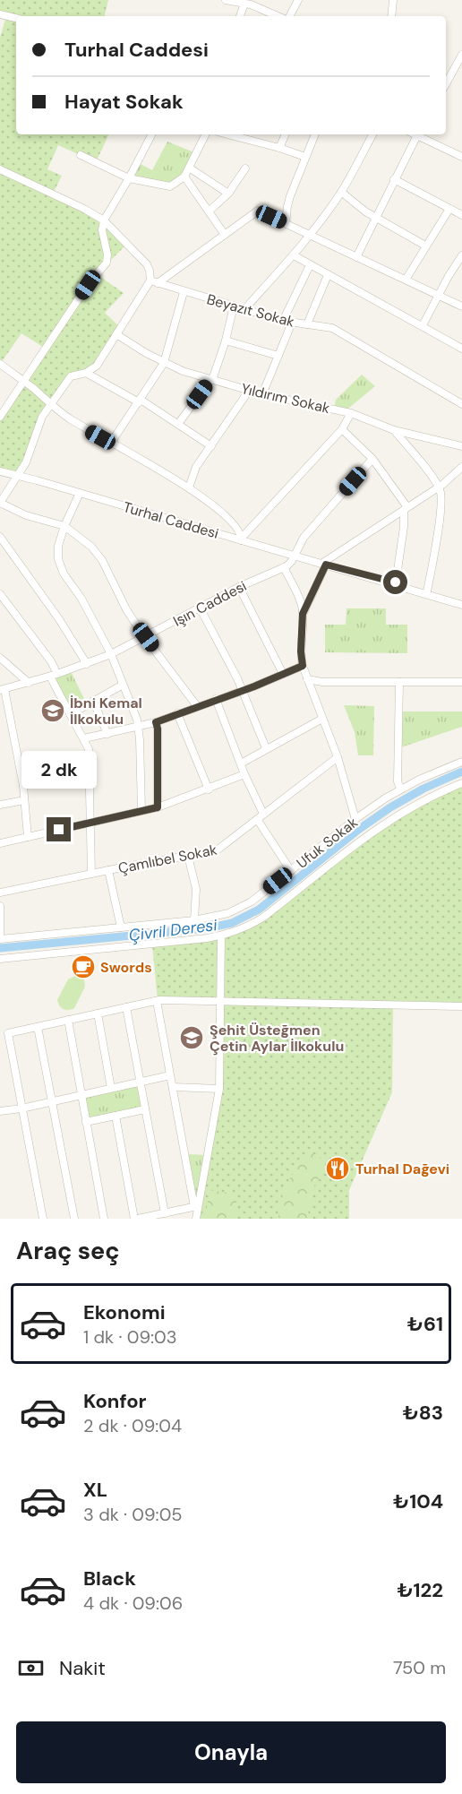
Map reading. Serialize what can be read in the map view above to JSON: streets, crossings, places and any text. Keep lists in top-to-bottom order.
{
  "streets": {
    "street": [
      "Beyazıt Sokak",
      "Yıldırım Sokak",
      "Turhal Caddesi",
      "Işın Caddesi",
      "Ufuk Sokak",
      "Çamlıbel Sokak"
    ]
  },
  "crossings": [
    ["Turhal Caddesi", "Işın Caddesi"]
  ],
  "water": ["Çivril Deresi"],
  "places": {
    "school or university": ["İbni Kemal İlkokulu", "Şehit Üsteğmen Çetin Aylar İlkokulu"],
    "cafe": ["Swords"],
    "restaurant": ["Turhal Dağevi"]
  },
  "page": {
    "banner": ["Turhal Caddesi", "Hayat Sokak"],
    "bubble": "2 dk",
    "heading": "Araç seç",
    "list": [
      {
        "name": "Ekonomi",
        "note": "1 dk · 09:03",
        "value": "₺61"
      },
      {
        "name": "Konfor",
        "note": "2 dk · 09:04",
        "value": "₺83"
      },
      {
        "name": "XL",
        "note": "3 dk · 09:05",
        "value": "₺104"
      },
      {
        "name": "Black",
        "note": "4 dk · 09:06",
        "value": "₺122"
      }
    ],
    "pay": ["Nakit", "750 m"],
    "buttons": "Onayla"
  }
}
